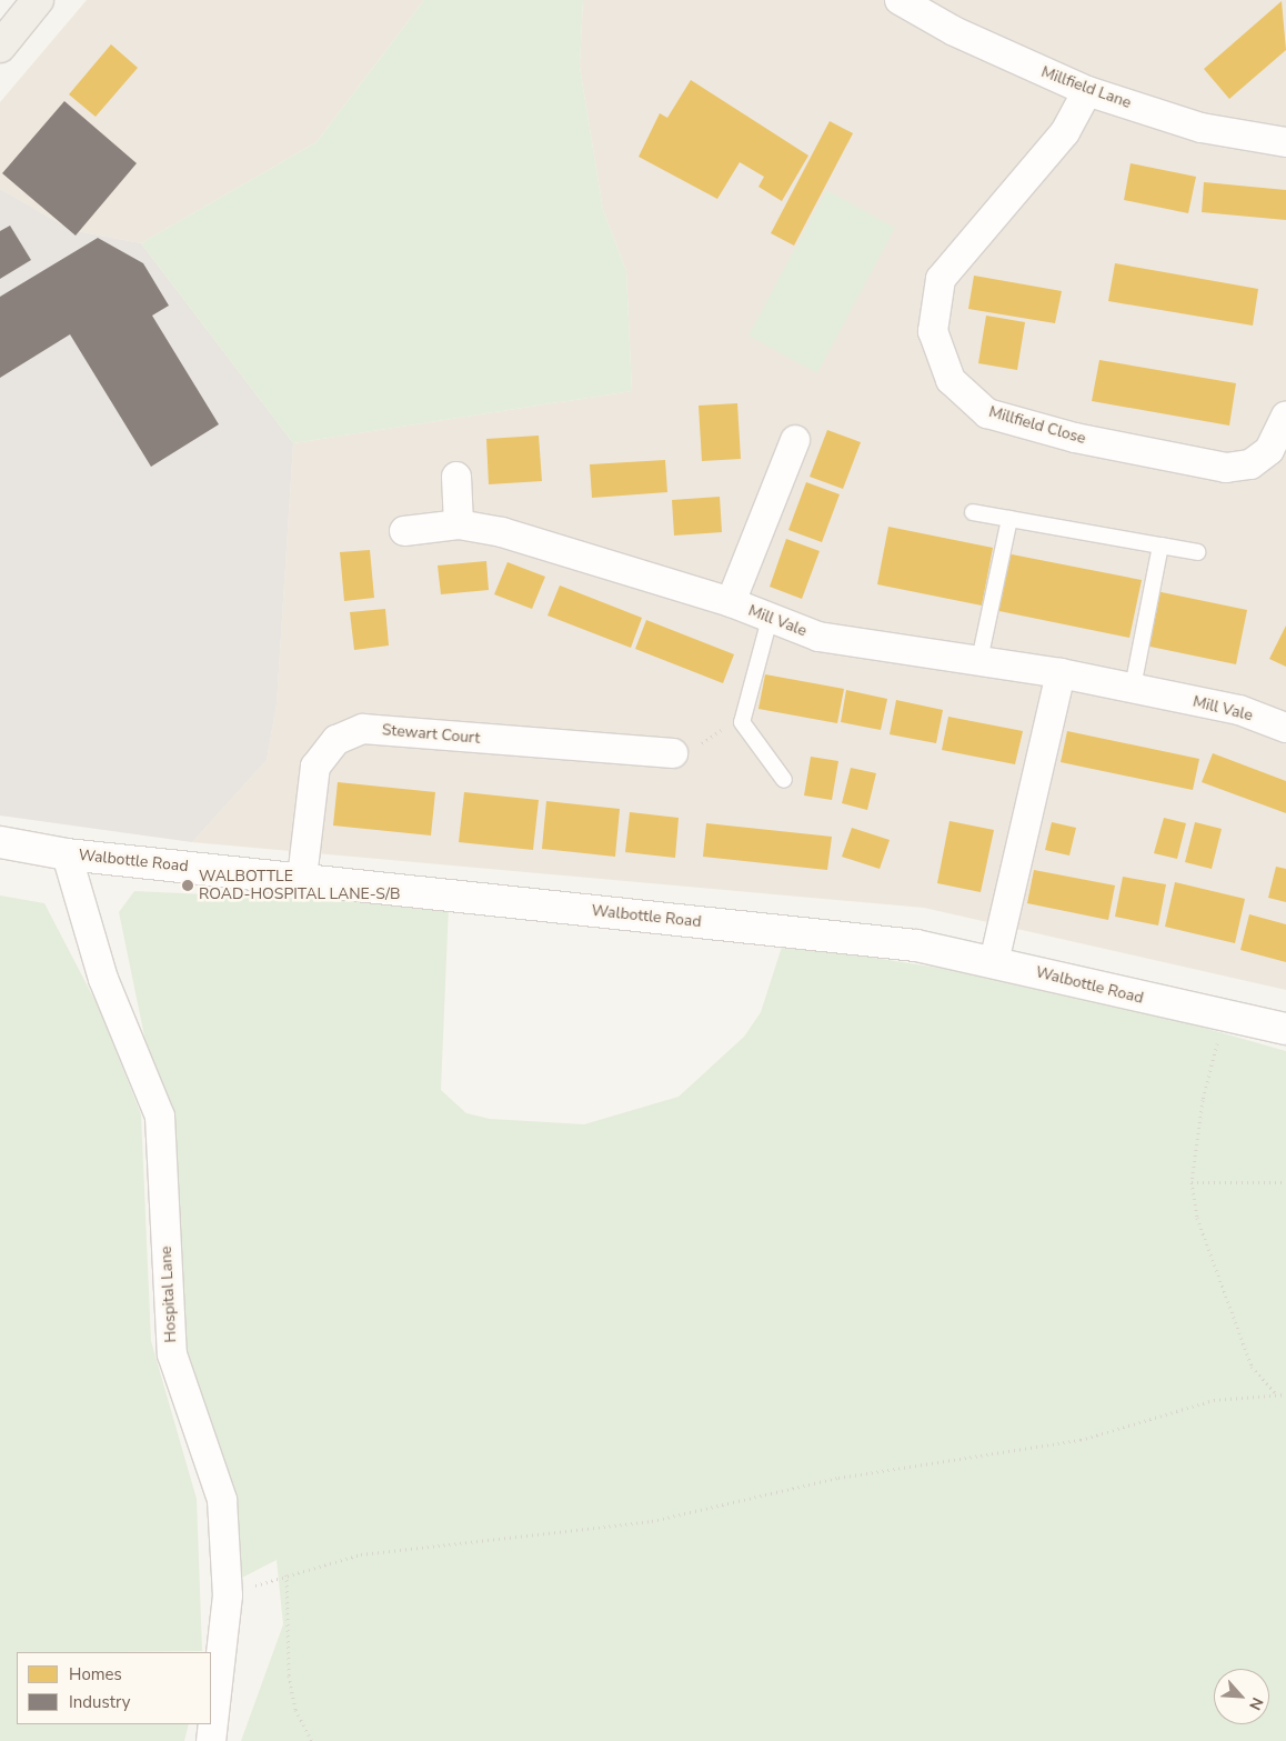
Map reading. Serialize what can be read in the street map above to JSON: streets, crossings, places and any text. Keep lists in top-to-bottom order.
{
  "streets": {
    "street": [
      "Millfield Lane",
      "Millfield Close",
      "Mill Vale",
      "Stewart Court",
      "Walbottle Road",
      "Hospital Lane"
    ]
  },
  "crossings": [
    ["Millfield Lane", "Millfield Close"],
    ["Stewart Court", "Walbottle Road"],
    ["Walbottle Road", "Hospital Lane"]
  ],
  "places": ["WALBOTTLE ROAD-HOSPITAL LANE-S/B"],
  "legend": ["Homes", "Industry"],
  "north": "bottom right"
}
